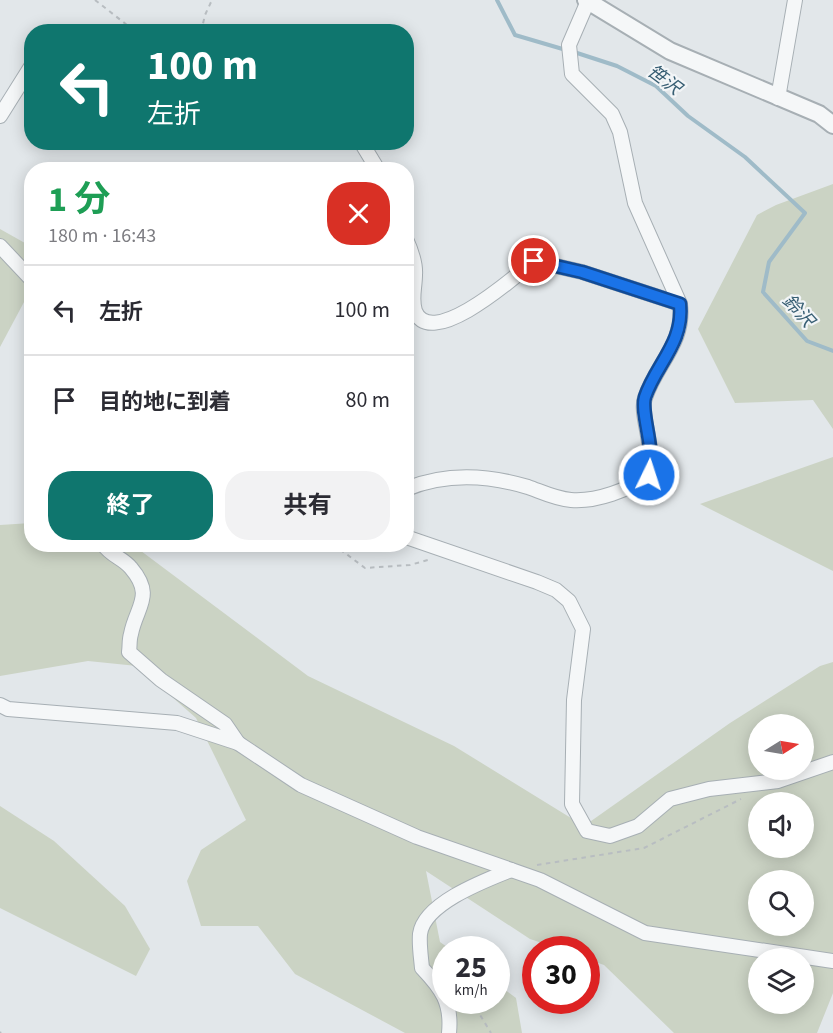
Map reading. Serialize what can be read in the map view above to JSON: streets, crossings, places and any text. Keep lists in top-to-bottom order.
{
  "water": ["笹沢", "鈴沢"],
  "north": "right",
  "page": {
    "turn": ["100 m", "左折"],
    "heading": ["1 分", "180 m · 16:43"],
    "list": [
      {
        "name": "左折",
        "value": "100 m"
      },
      {
        "name": "目的地に到着",
        "value": "80 m"
      }
    ],
    "buttons": ["終了", "共有"],
    "speed": "25 km/h",
    "limit": "30"
  }
}
